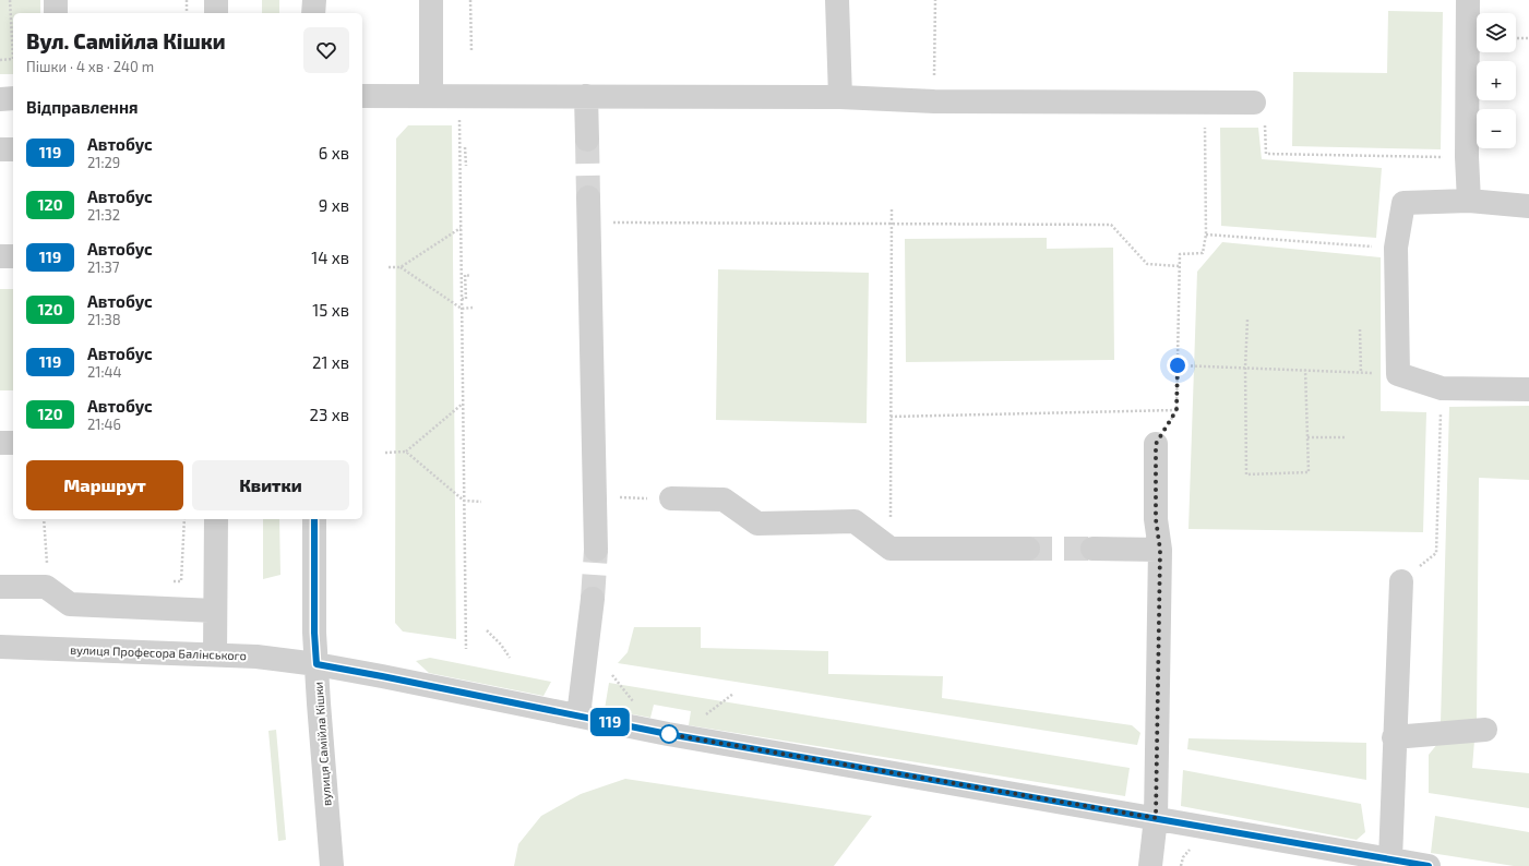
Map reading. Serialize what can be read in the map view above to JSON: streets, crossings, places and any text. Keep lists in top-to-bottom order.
{
  "streets": {
    "street": ["вулиця Професора Балінського", "вулиця Самійла Кішки"]
  },
  "crossings": [
    ["вулиця Професора Балінського", "вулиця Самійла Кішки"]
  ],
  "lines": ["bus line 119"],
  "page": {
    "on_map": "119",
    "map_buttons": ["+", "−"],
    "heading": [
      ["Вул. Самійла Кішки", "Пішки · 4 хв · 240 m"],
      "Відправлення"
    ],
    "list": [
      {
        "mark": "119",
        "name": "Автобус",
        "note": "21:29",
        "value": "6 хв"
      },
      {
        "mark": "120",
        "name": "Автобус",
        "note": "21:32",
        "value": "9 хв"
      },
      {
        "mark": "119",
        "name": "Автобус",
        "note": "21:37",
        "value": "14 хв"
      },
      {
        "mark": "120",
        "name": "Автобус",
        "note": "21:38",
        "value": "15 хв"
      },
      {
        "mark": "119",
        "name": "Автобус",
        "note": "21:44",
        "value": "21 хв"
      },
      {
        "mark": "120",
        "name": "Автобус",
        "note": "21:46",
        "value": "23 хв"
      }
    ],
    "buttons": ["Маршрут", "Квитки"]
  }
}
